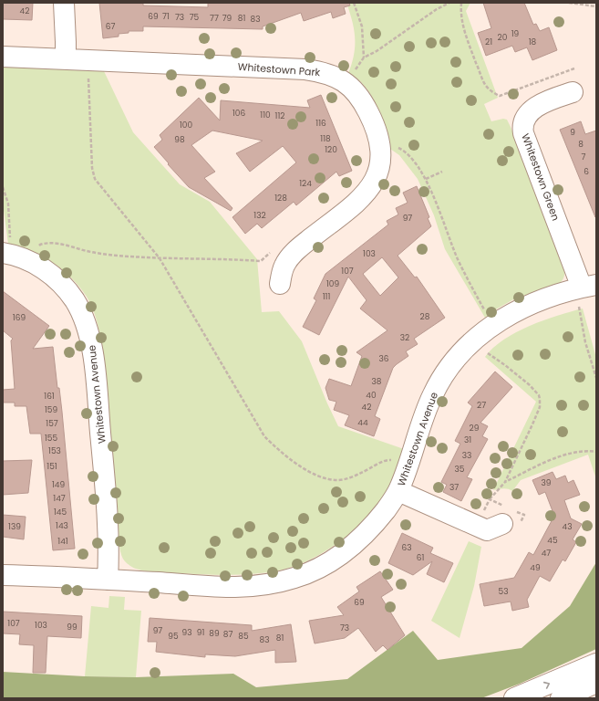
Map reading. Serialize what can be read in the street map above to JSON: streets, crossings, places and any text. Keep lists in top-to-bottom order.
{
  "streets": {
    "main road": ["Whitestown Park", "Whitestown Green", "Whitestown Avenue"]
  },
  "crossings": [
    ["Whitestown Green", "Whitestown Avenue"]
  ],
  "house_numbers": [
    "42",
    "69",
    "71",
    "73",
    "75",
    "77",
    "79",
    "81",
    "83",
    "67",
    "19",
    "20",
    "21",
    "18",
    "106",
    "110",
    "112",
    "116",
    "100",
    "9",
    "118",
    "98",
    "8",
    "120",
    "7",
    "6",
    "124",
    "128",
    "132",
    "97",
    "103",
    "107",
    "109",
    "111",
    "28",
    "169",
    "32",
    "36",
    "38",
    "40",
    "161",
    "27",
    "42",
    "159",
    "44",
    "157",
    "29",
    "155",
    "31",
    "153",
    "33",
    "151",
    "35",
    "39",
    "149",
    "37",
    "147",
    "145",
    "143",
    "139",
    "43",
    "45",
    "141",
    "63",
    "47",
    "61",
    "49",
    "53",
    "69",
    "107",
    "103",
    "99",
    "73",
    "97",
    "93",
    "91",
    "89",
    "87",
    "95",
    "85",
    "81",
    "83"
  ]
}
